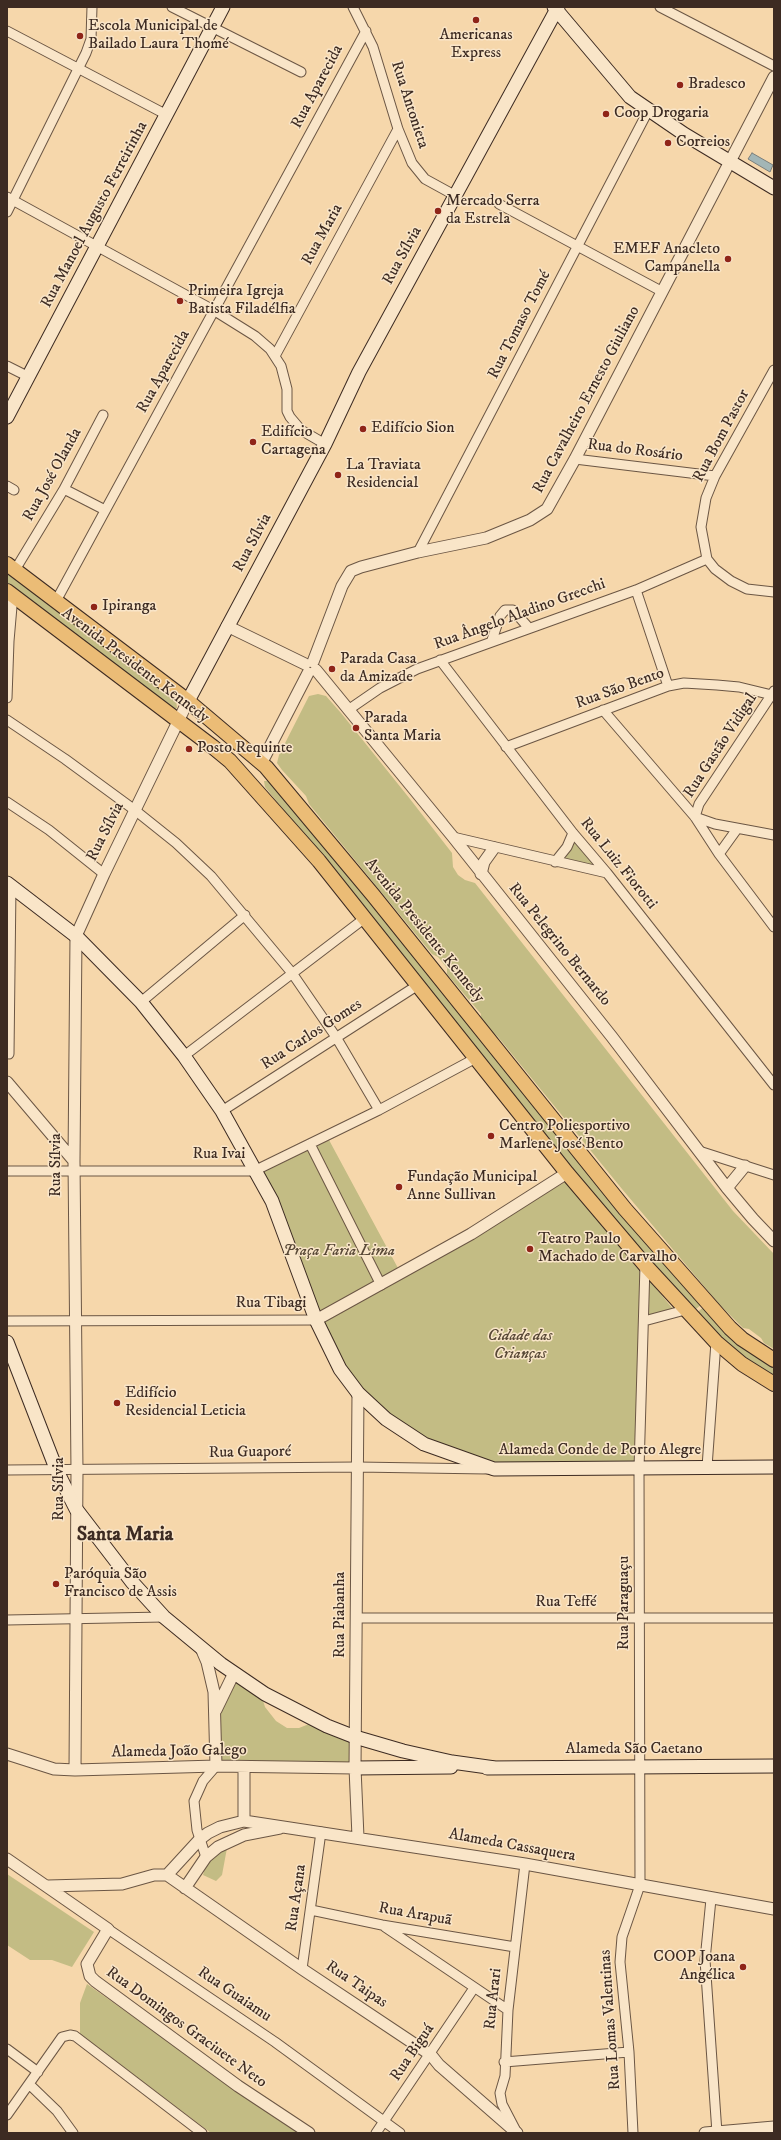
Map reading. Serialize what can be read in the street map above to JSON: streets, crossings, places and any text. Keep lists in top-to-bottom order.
{
  "streets": {
    "main road": [
      "Rua Manoel Augusto Ferreirinha",
      "Rua Sílvia",
      "Avenida Presidente Kennedy",
      "Alameda Conde de Porto Alegre",
      "Alameda São Caetano"
    ],
    "street": [
      "Rua Aparecida",
      "Rua Antonieta",
      "Rua Maria",
      "Rua Tomaso Tomé",
      "Rua Cavalheiro Ernesto Giuliano",
      "Rua Bom Pastor",
      "Rua do Rosário",
      "Rua José Olanda",
      "Rua Ângelo Aladino Grecchi",
      "Rua São Bento",
      "Rua Gastão Vidigal",
      "Rua Luiz Fiorotti",
      "Rua Pelegrino Bernardo",
      "Rua Carlos Gomes",
      "Rua Ivai",
      "Rua Tibagi",
      "Rua Guaporé",
      "Rua Teffé",
      "Rua Paraguaçu",
      "Rua Piabanha",
      "Alameda João Galego",
      "Alameda Cassaquera",
      "Rua Açana",
      "Rua Arapuã",
      "Rua Taipas",
      "Rua Guaiamu",
      "Rua Arari",
      "Rua Lomas Valentinas",
      "Rua Domingos Graciuete Neto",
      "Rua Biguá"
    ]
  },
  "crossings": [
    ["Rua Aparecida", "Rua Antonieta"],
    ["Rua Aparecida", "Avenida Presidente Kennedy"],
    ["Rua Antonieta", "Rua Maria"],
    ["Rua Antonieta", "Rua Sílvia"],
    ["Rua Sílvia", "Avenida Presidente Kennedy"],
    ["Rua Sílvia", "Rua Pelegrino Bernardo"],
    ["Rua Sílvia", "Rua Ivai"],
    ["Rua Sílvia", "Rua Tibagi"],
    ["Rua Sílvia", "Alameda Conde de Porto Alegre"],
    ["Rua Sílvia", "Rua Guaporé"],
    ["Rua Sílvia", "Alameda São Caetano"],
    ["Rua Sílvia", "Alameda João Galego"],
    ["Rua Tomaso Tomé", "Rua Cavalheiro Ernesto Giuliano"],
    ["Rua Cavalheiro Ernesto Giuliano", "Rua do Rosário"],
    ["Rua Cavalheiro Ernesto Giuliano", "Avenida Presidente Kennedy"],
    ["Rua Cavalheiro Ernesto Giuliano", "Rua Pelegrino Bernardo"],
    ["Rua Bom Pastor", "Rua do Rosário"],
    ["Rua Bom Pastor", "Rua Ângelo Aladino Grecchi"],
    ["Rua José Olanda", "Avenida Presidente Kennedy"],
    ["Rua Ângelo Aladino Grecchi", "Rua Luiz Fiorotti"],
    ["Rua Ângelo Aladino Grecchi", "Rua Pelegrino Bernardo"],
    ["Avenida Presidente Kennedy", "Rua Carlos Gomes"],
    ["Avenida Presidente Kennedy", "Rua Ivai"],
    ["Avenida Presidente Kennedy", "Rua Tibagi"],
    ["Avenida Presidente Kennedy", "Rua Paraguaçu"],
    ["Rua São Bento", "Rua Gastão Vidigal"],
    ["Rua São Bento", "Rua Luiz Fiorotti"],
    ["Rua Carlos Gomes", "Alameda Conde de Porto Alegre"],
    ["Rua Ivai", "Alameda Conde de Porto Alegre"],
    ["Rua Tibagi", "Alameda Conde de Porto Alegre"],
    ["Alameda Conde de Porto Alegre", "Rua Guaporé"],
    ["Alameda Conde de Porto Alegre", "Rua Paraguaçu"],
    ["Alameda Conde de Porto Alegre", "Rua Piabanha"],
    ["Rua Guaporé", "Rua Piabanha"],
    ["Rua Guaporé", "Alameda São Caetano"],
    ["Rua Teffé", "Rua Paraguaçu"],
    ["Rua Teffé", "Rua Piabanha"],
    ["Rua Paraguaçu", "Alameda São Caetano"],
    ["Rua Paraguaçu", "Alameda Cassaquera"],
    ["Rua Paraguaçu", "Rua Lomas Valentinas"],
    ["Rua Piabanha", "Alameda São Caetano"],
    ["Rua Piabanha", "Alameda João Galego"],
    ["Rua Piabanha", "Alameda Cassaquera"],
    ["Alameda São Caetano", "Alameda João Galego"],
    ["Alameda Cassaquera", "Rua Açana"],
    ["Alameda Cassaquera", "Rua Arari"],
    ["Alameda Cassaquera", "Rua Lomas Valentinas"],
    ["Rua Açana", "Rua Arapuã"],
    ["Rua Açana", "Rua Taipas"],
    ["Rua Arapuã", "Rua Arari"],
    ["Rua Taipas", "Rua Arari"],
    ["Rua Taipas", "Rua Biguá"],
    ["Rua Guaiamu", "Rua Domingos Graciuete Neto"],
    ["Rua Guaiamu", "Rua Biguá"]
  ],
  "districts": ["Santa Maria"],
  "parks": ["Praça Faria Lima", "Cidade das Crianças"],
  "places": [
    "Americanas Express",
    "Escola Municipal de Bailado Laura Thomé",
    "Bradesco",
    "Coop Drogaria",
    "Correios",
    "Mercado Serra da Estrela",
    "EMEF Anacleto Campanella",
    "Primeira Igreja Batista Filadélfia",
    "Edifício Sion",
    "Edifício Cartagena",
    "La Traviata Residencial",
    "Ipiranga",
    "Parada Casa da Amizade",
    "Parada Santa Maria",
    "Posto Requinte",
    "Centro Poliesportivo Marlene José Bento",
    "Fundação Municipal Anne Sullivan",
    "Teatro Paulo Machado de Carvalho",
    "Edifício Residencial Leticia",
    "Paróquia São Francisco de Assis",
    "COOP Joana Angélica"
  ]
}
